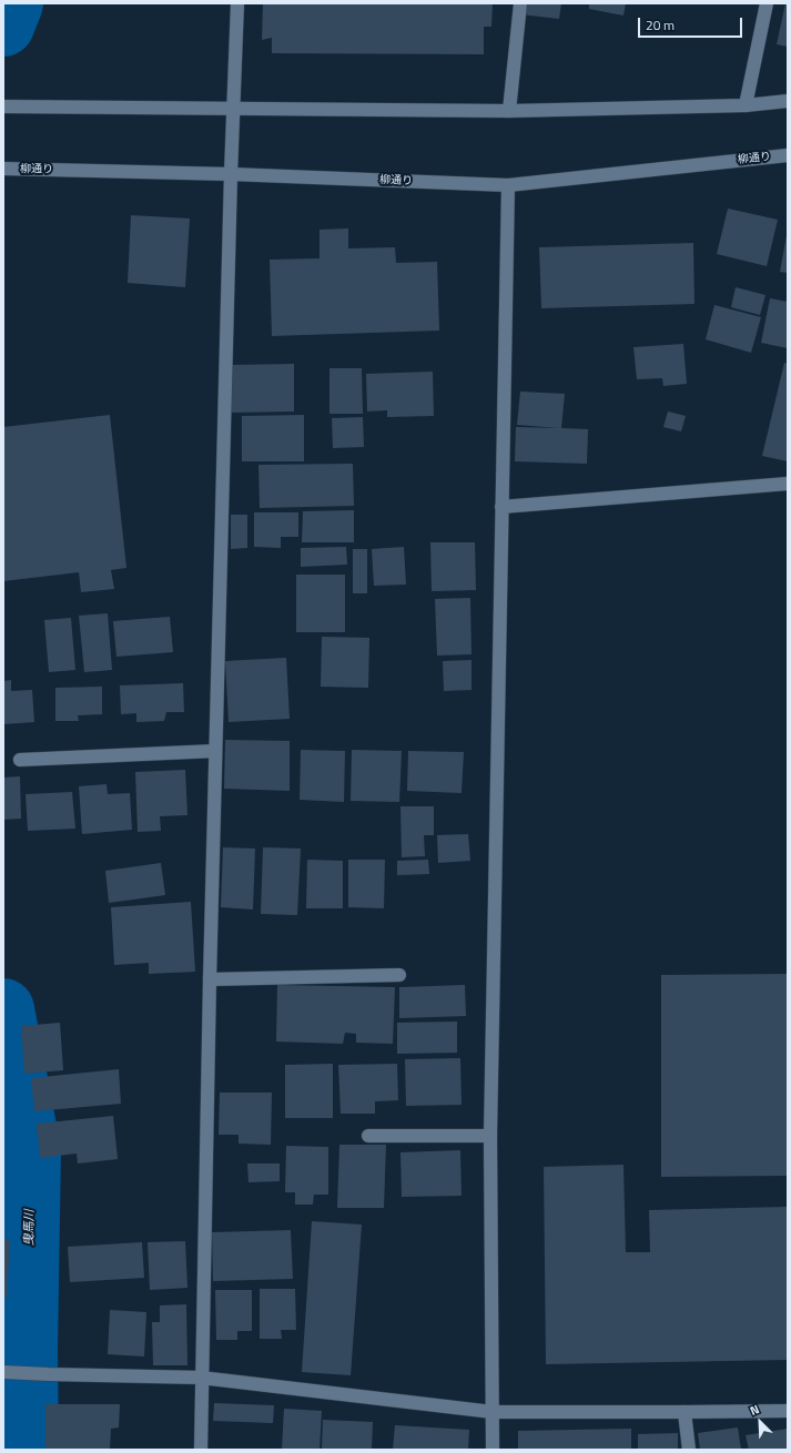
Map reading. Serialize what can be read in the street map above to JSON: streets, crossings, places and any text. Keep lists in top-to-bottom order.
{
  "streets": {
    "street": ["柳通り"]
  },
  "water": ["曳馬川"],
  "scale_bar": "20 m",
  "north": "top left"
}
